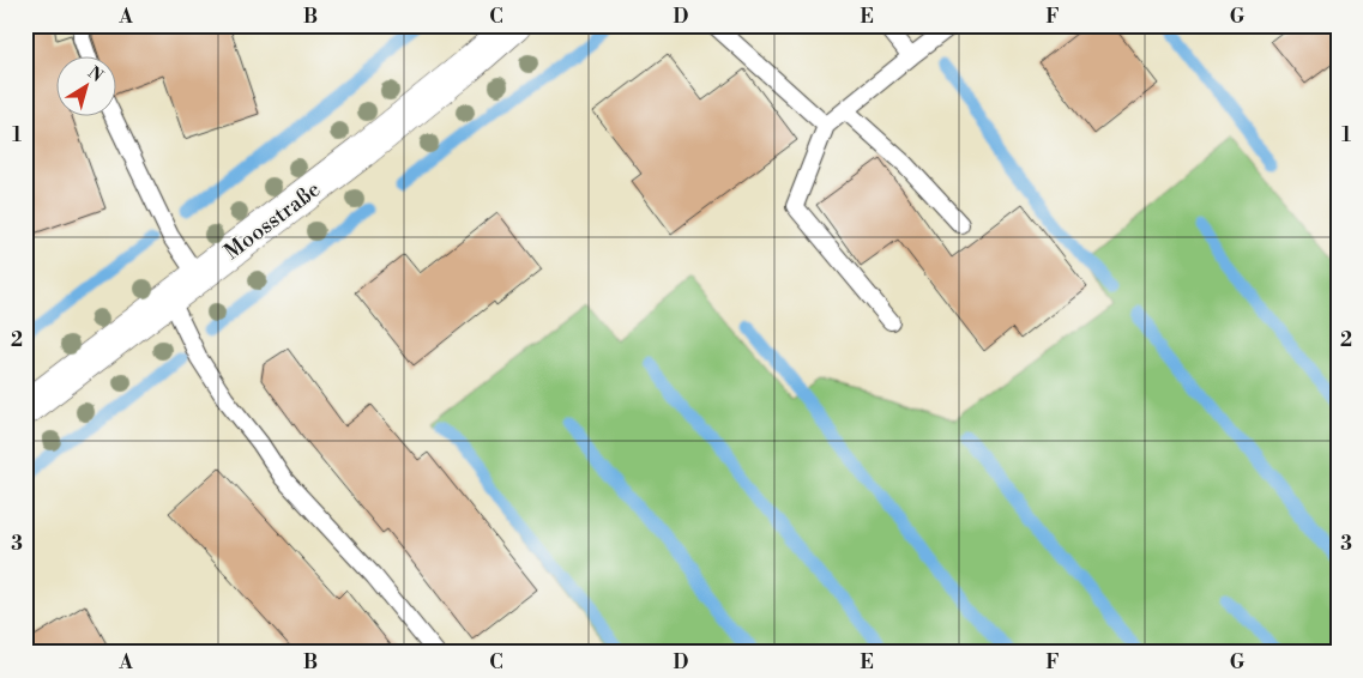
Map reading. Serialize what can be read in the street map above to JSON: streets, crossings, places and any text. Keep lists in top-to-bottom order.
{
  "streets": {
    "street": ["Moosstraße"]
  },
  "north": "top right",
  "grid": {
    "columns": [
      "A",
      "B",
      "C",
      "D",
      "E",
      "F",
      "G"
    ],
    "rows": ["1", "2", "3"]
  }
}
